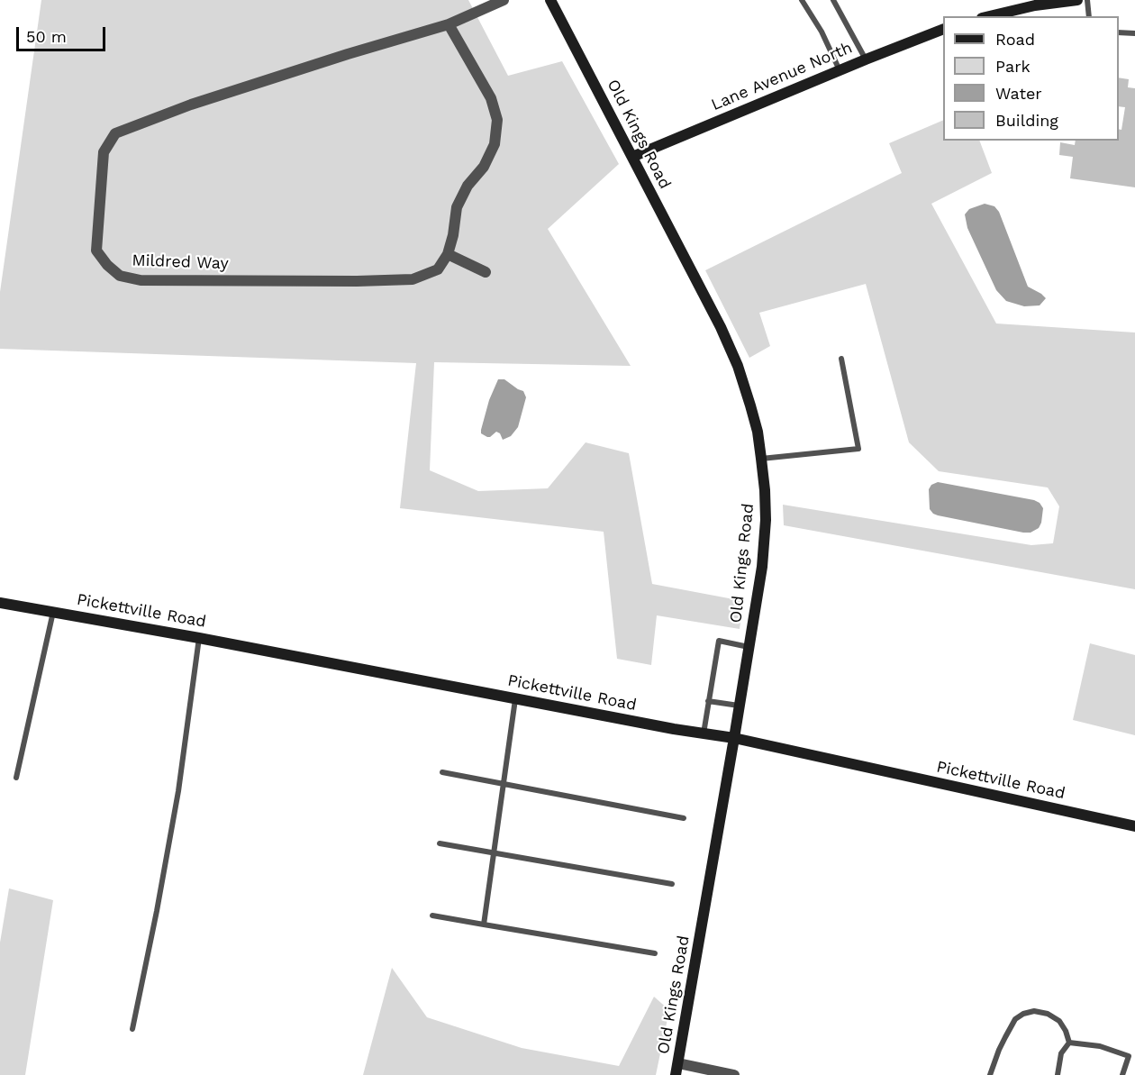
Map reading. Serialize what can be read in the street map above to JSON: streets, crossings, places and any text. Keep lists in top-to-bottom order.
{
  "streets": {
    "main road": ["Lane Avenue North", "Old Kings Road", "Pickettville Road"],
    "street": ["Mildred Way"]
  },
  "crossings": [
    ["Lane Avenue North", "Old Kings Road"],
    ["Old Kings Road", "Pickettville Road"]
  ],
  "legend": [
    "Road",
    "Park",
    "Water",
    "Building"
  ],
  "scale_bar": "50 m"
}
